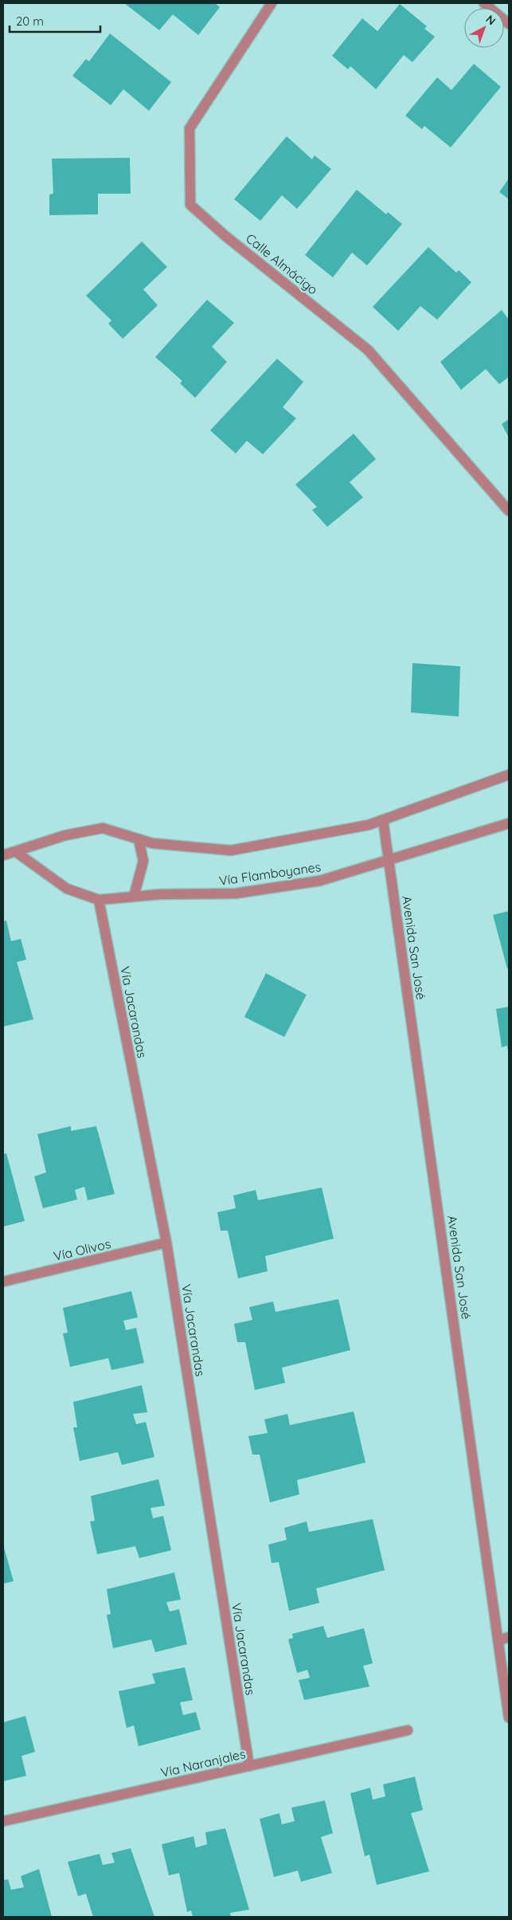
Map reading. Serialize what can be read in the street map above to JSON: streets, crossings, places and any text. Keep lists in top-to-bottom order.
{
  "streets": {
    "street": [
      "Calle Almácigo",
      "Vía Flamboyanes",
      "Avenida San José",
      "Vía Jacarandas",
      "Vía Olivos",
      "Vía Naranjales"
    ]
  },
  "crossings": [
    ["Vía Flamboyanes", "Avenida San José"],
    ["Vía Flamboyanes", "Vía Jacarandas"],
    ["Vía Jacarandas", "Vía Olivos"],
    ["Vía Jacarandas", "Vía Naranjales"]
  ],
  "scale_bar": "20 m",
  "north": "top right"
}
